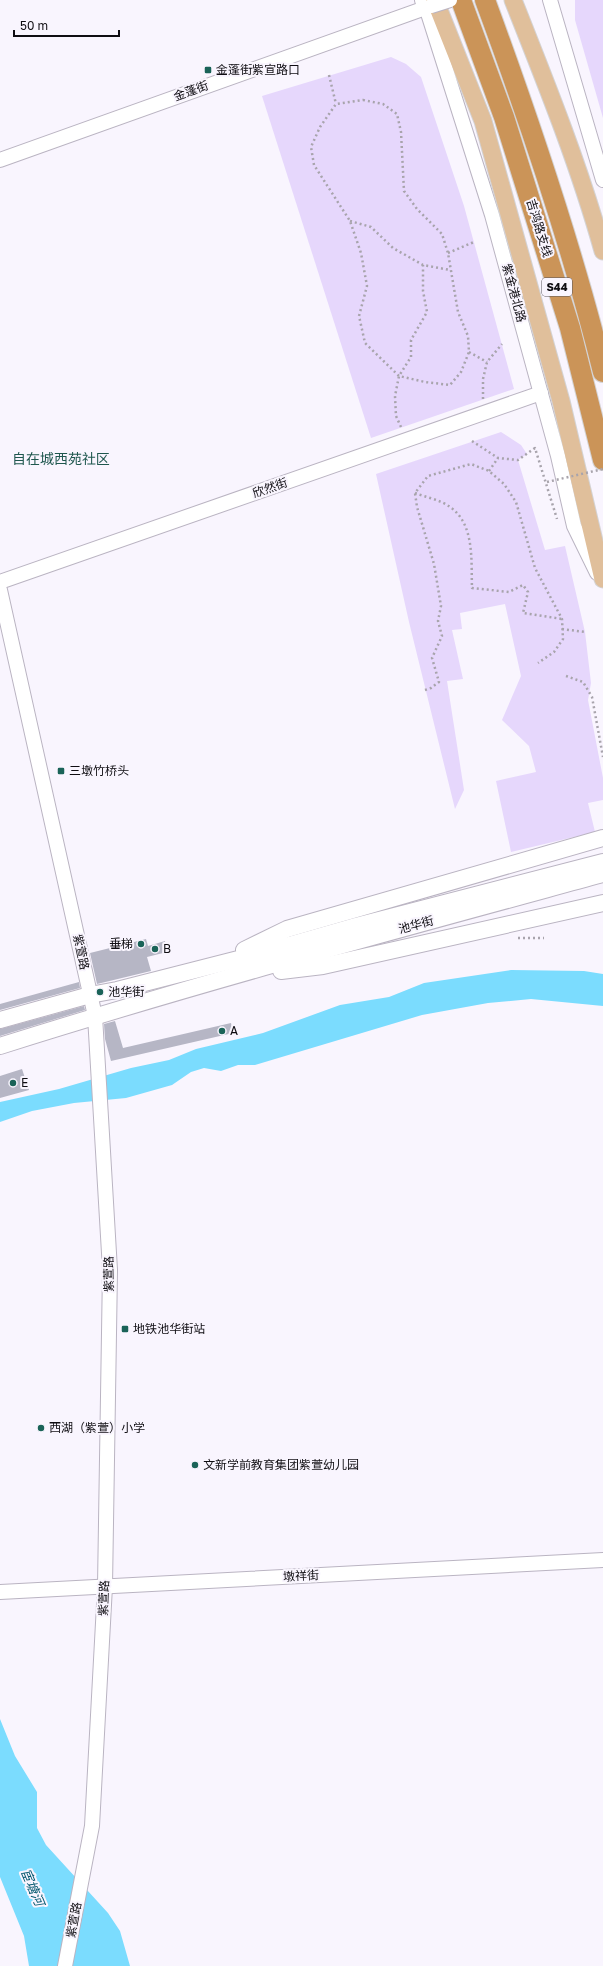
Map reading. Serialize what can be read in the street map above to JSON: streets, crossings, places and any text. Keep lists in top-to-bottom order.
{
  "streets": {
    "highway": ["吉鸿路支线", "S44"],
    "main road": ["紫金港北路", "池华街"],
    "street": [
      "金蓬街",
      "欣然街",
      "紫萱路",
      "墩祥街"
    ]
  },
  "crossings": [
    ["金蓬街", "紫金港北路"],
    ["紫金港北路", "欣然街"],
    ["池华街", "紫萱路"],
    ["紫萱路", "墩祥街"]
  ],
  "districts": ["自在城西苑社区"],
  "water": ["宦塘河"],
  "places": {
    "transit": ["金蓬街紫宣路口", "三墩竹桥头", "地铁池华街站"],
    "other": [
      "垂梯",
      "B",
      "池华街",
      "A",
      "E",
      "西湖（紫萱）小学",
      "文新学前教育集团紫萱幼儿园"
    ]
  },
  "scale_bar": "50 m"
}
